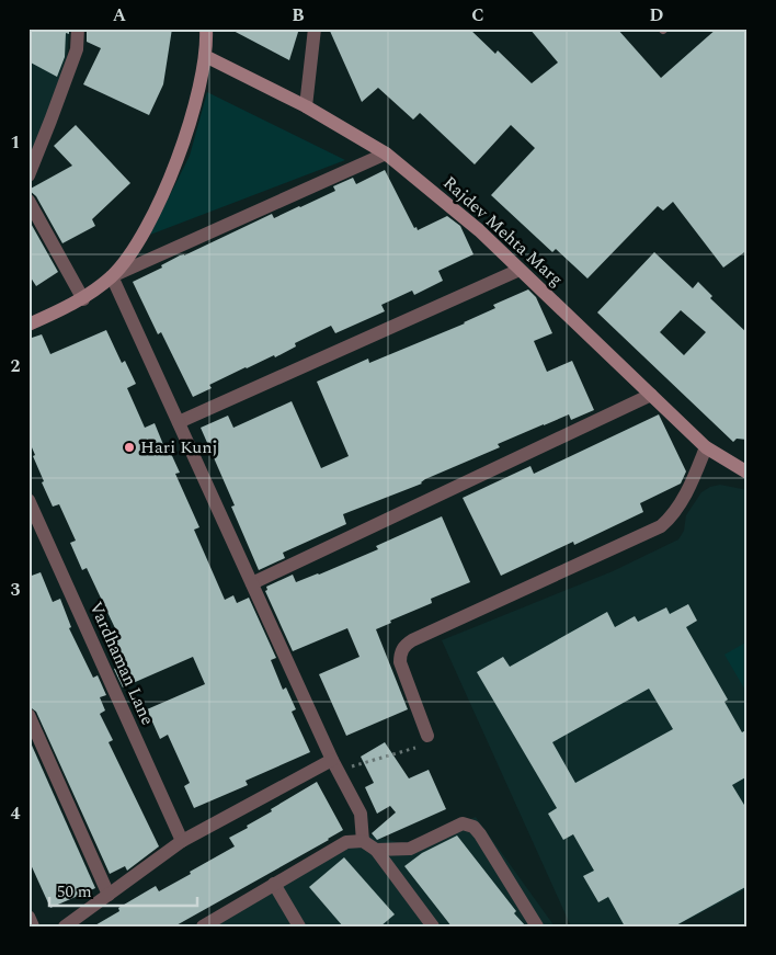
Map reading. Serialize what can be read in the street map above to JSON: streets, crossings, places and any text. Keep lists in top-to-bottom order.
{
  "streets": {
    "street": ["Rajdev Mehta Marg", "Vardhaman Lane"]
  },
  "places": ["Hari Kunj"],
  "scale_bar": "50 m",
  "grid": {
    "columns": [
      "A",
      "B",
      "C",
      "D"
    ],
    "rows": [
      "1",
      "2",
      "3",
      "4"
    ]
  }
}
